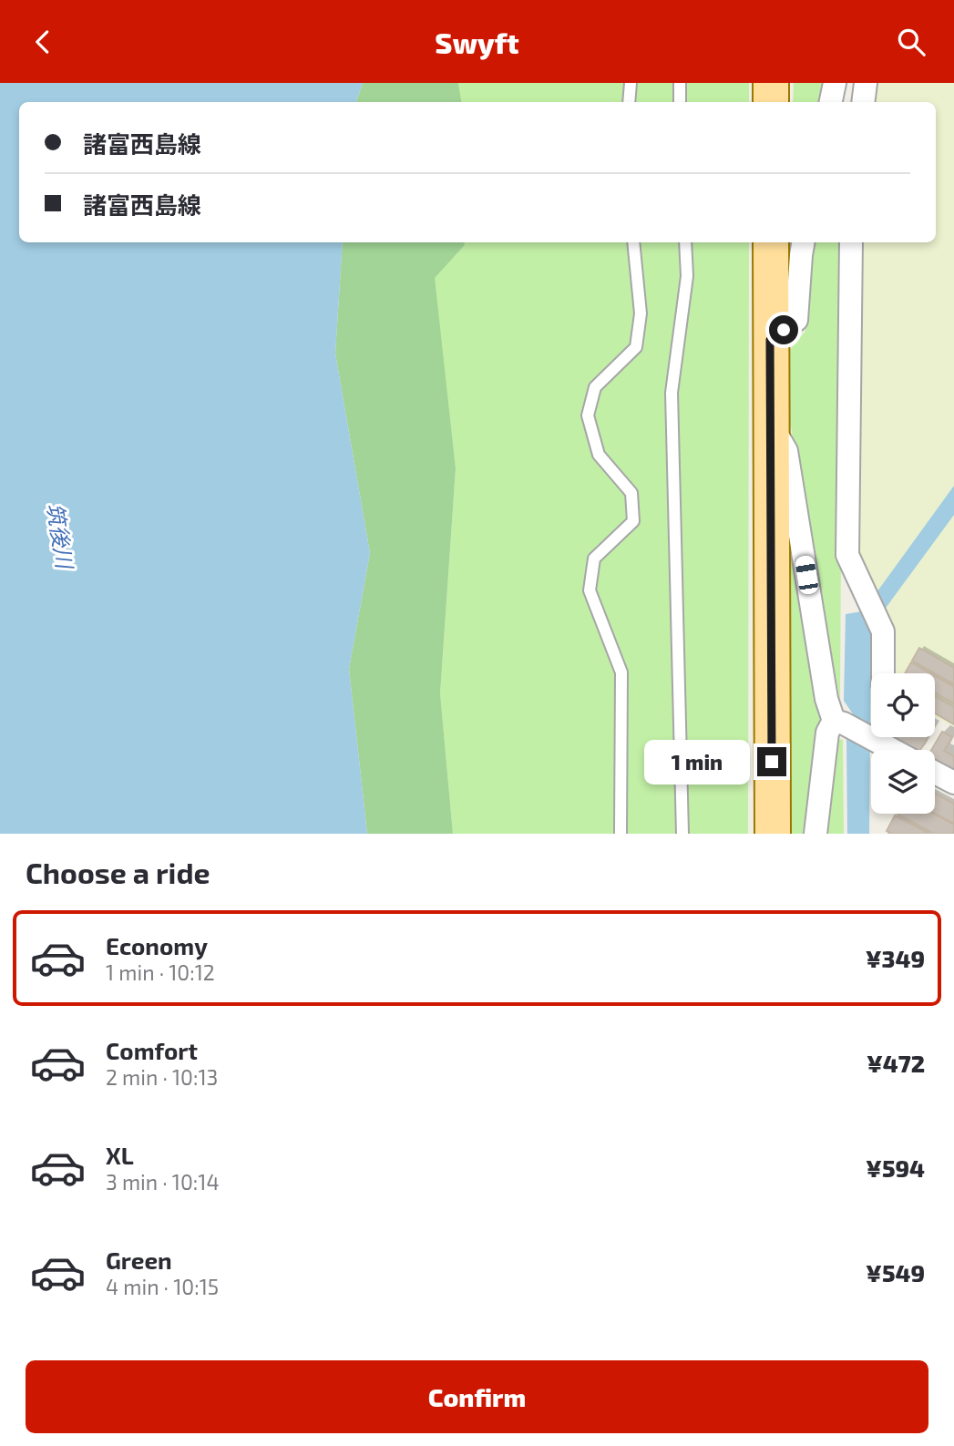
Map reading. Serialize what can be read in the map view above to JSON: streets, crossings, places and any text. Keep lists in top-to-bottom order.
{
  "water": ["筑後川"],
  "page": {
    "header": "Swyft",
    "banner": ["諸富西島線", "諸富西島線"],
    "bubble": "1 min",
    "heading": "Choose a ride",
    "list": [
      {
        "name": "Economy",
        "note": "1 min · 10:12",
        "value": "¥349"
      },
      {
        "name": "Comfort",
        "note": "2 min · 10:13",
        "value": "¥472"
      },
      {
        "name": "XL",
        "note": "3 min · 10:14",
        "value": "¥594"
      },
      {
        "name": "Green",
        "note": "4 min · 10:15",
        "value": "¥549"
      }
    ],
    "buttons": "Confirm"
  }
}
